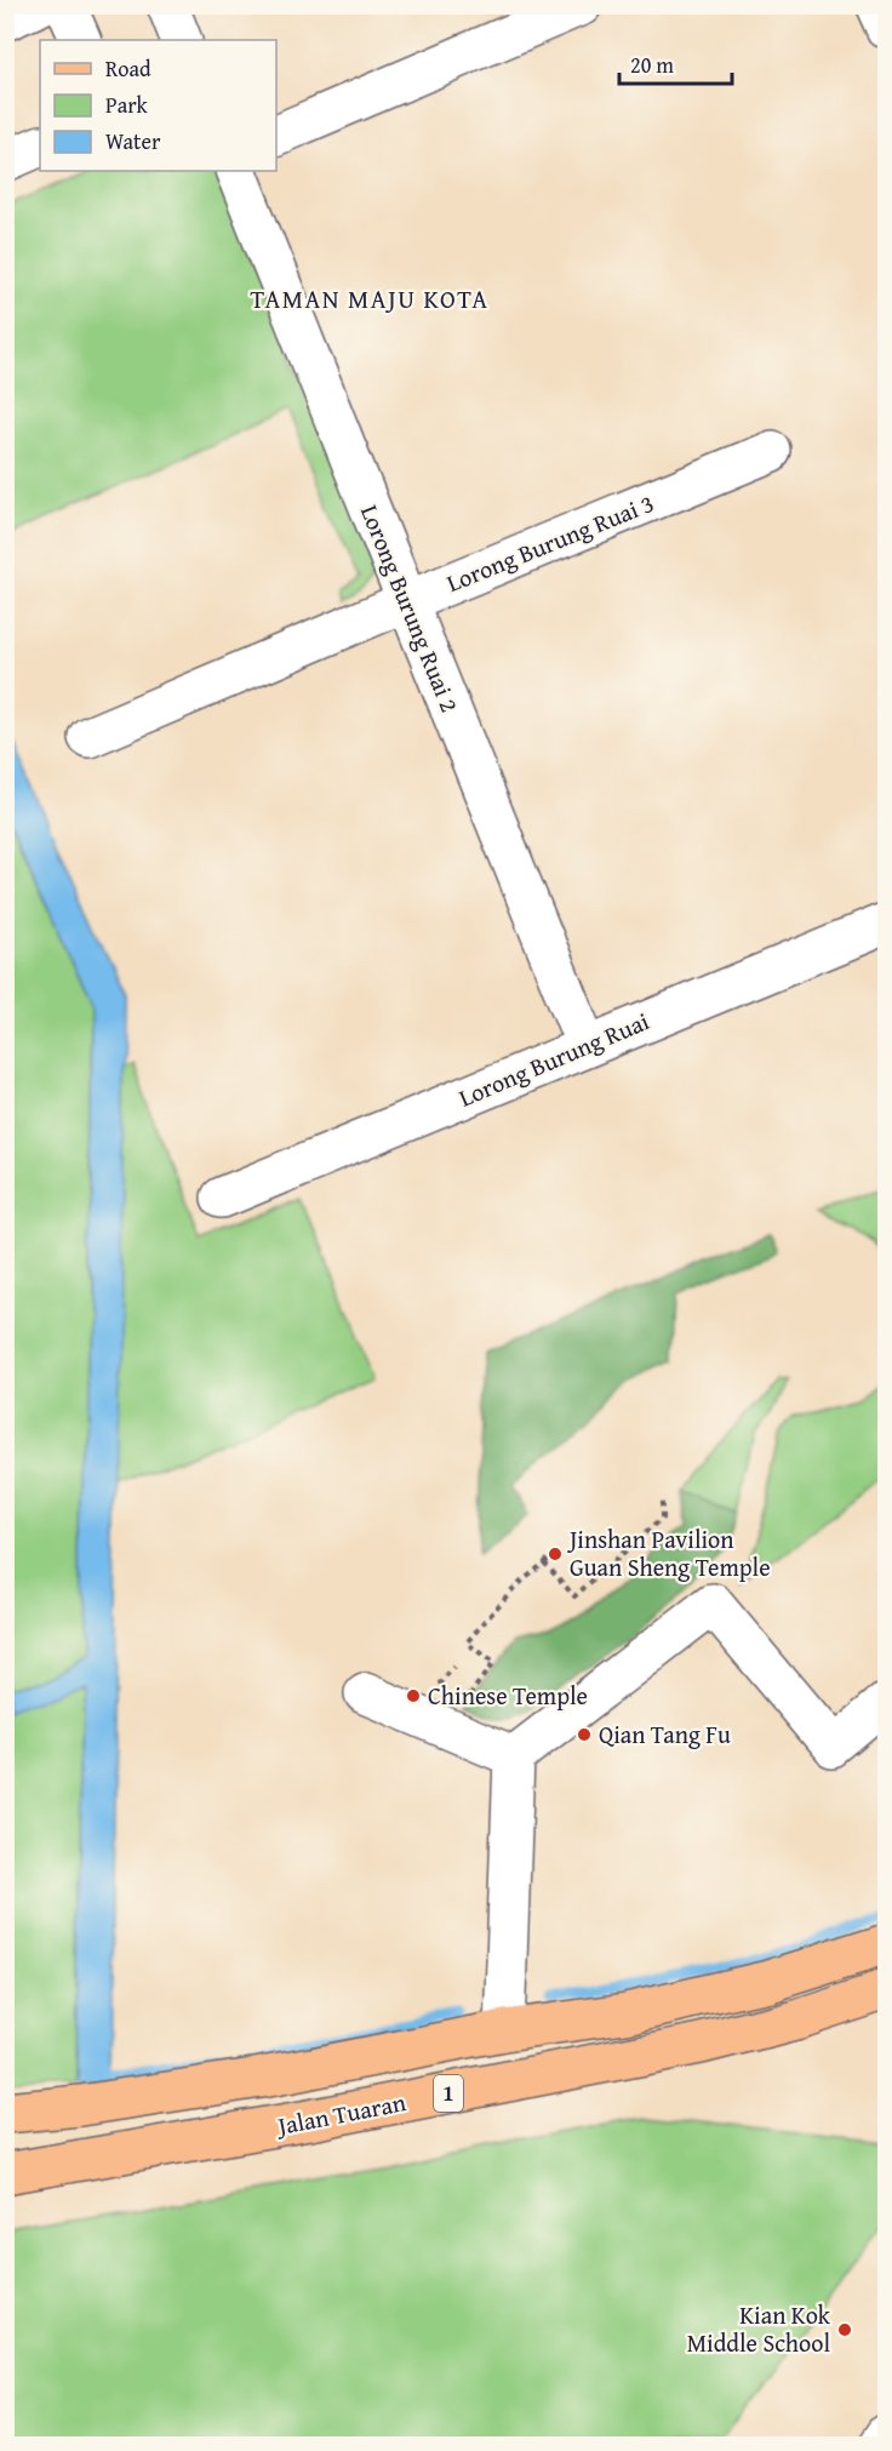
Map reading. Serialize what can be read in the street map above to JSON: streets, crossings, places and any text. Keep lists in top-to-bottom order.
{
  "streets": {
    "main road": ["1", "Jalan Tuaran"],
    "street": ["Lorong Burung Ruai 3", "Lorong Burung Ruai 2", "Lorong Burung Ruai"]
  },
  "crossings": [
    ["Lorong Burung Ruai 3", "Lorong Burung Ruai 2"],
    ["Lorong Burung Ruai 2", "Lorong Burung Ruai"]
  ],
  "districts": ["TAMAN MAJU KOTA"],
  "places": [
    "Jinshan Pavilion Guan Sheng Temple",
    "Chinese Temple",
    "Qian Tang Fu",
    "Kian Kok Middle School"
  ],
  "legend": ["Road", "Park", "Water"],
  "scale_bar": "20 m"
}
